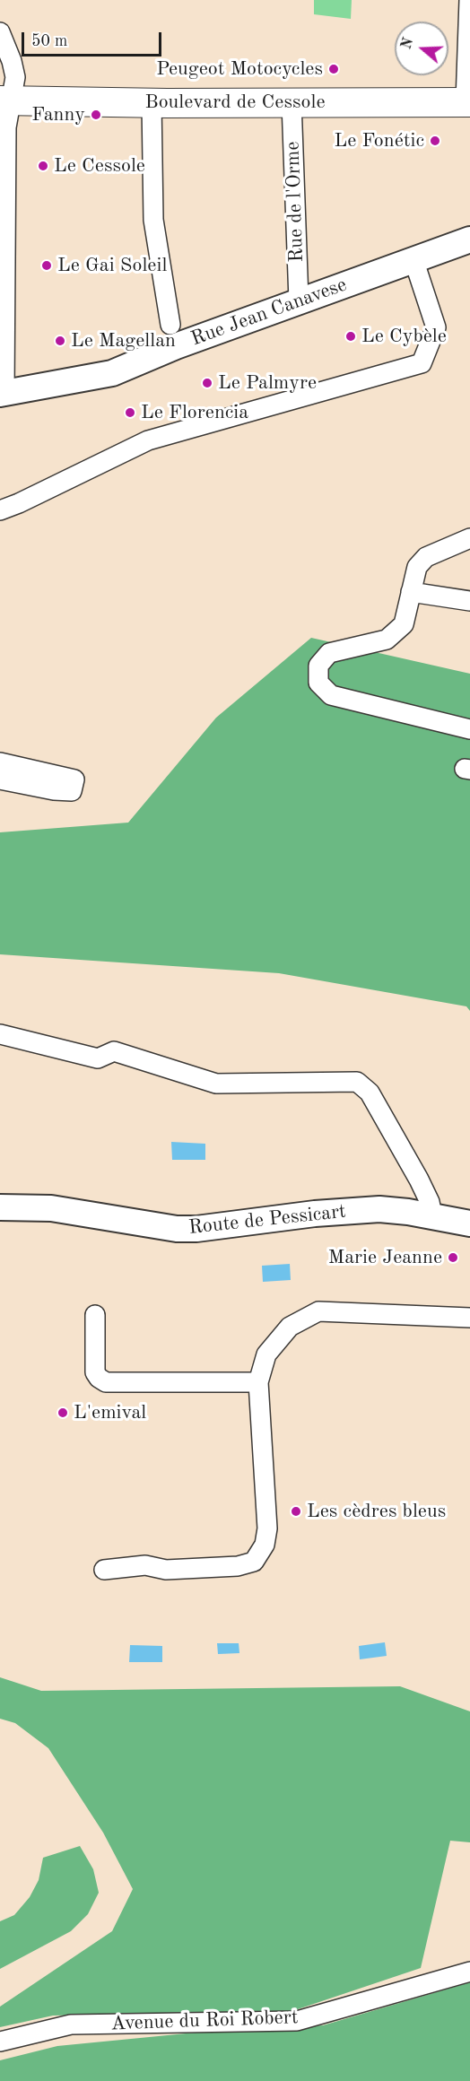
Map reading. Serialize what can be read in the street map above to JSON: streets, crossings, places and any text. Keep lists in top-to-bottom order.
{
  "streets": {
    "main road": ["Boulevard de Cessole"],
    "street": [
      "Rue de l'Orme",
      "Rue Jean Canavese",
      "Route de Pessicart",
      "Avenue du Roi Robert"
    ]
  },
  "crossings": [
    ["Boulevard de Cessole", "Rue de l'Orme"],
    ["Rue de l'Orme", "Rue Jean Canavese"]
  ],
  "places": [
    "Peugeot Motocycles",
    "Fanny",
    "Le Fonétic",
    "Le Cessole",
    "Le Gai Soleil",
    "Le Cybèle",
    "Le Magellan",
    "Le Palmyre",
    "Le Florencia",
    "Marie Jeanne",
    "L'emival",
    "Les cèdres bleus"
  ],
  "scale_bar": "50 m",
  "north": "left"
}
